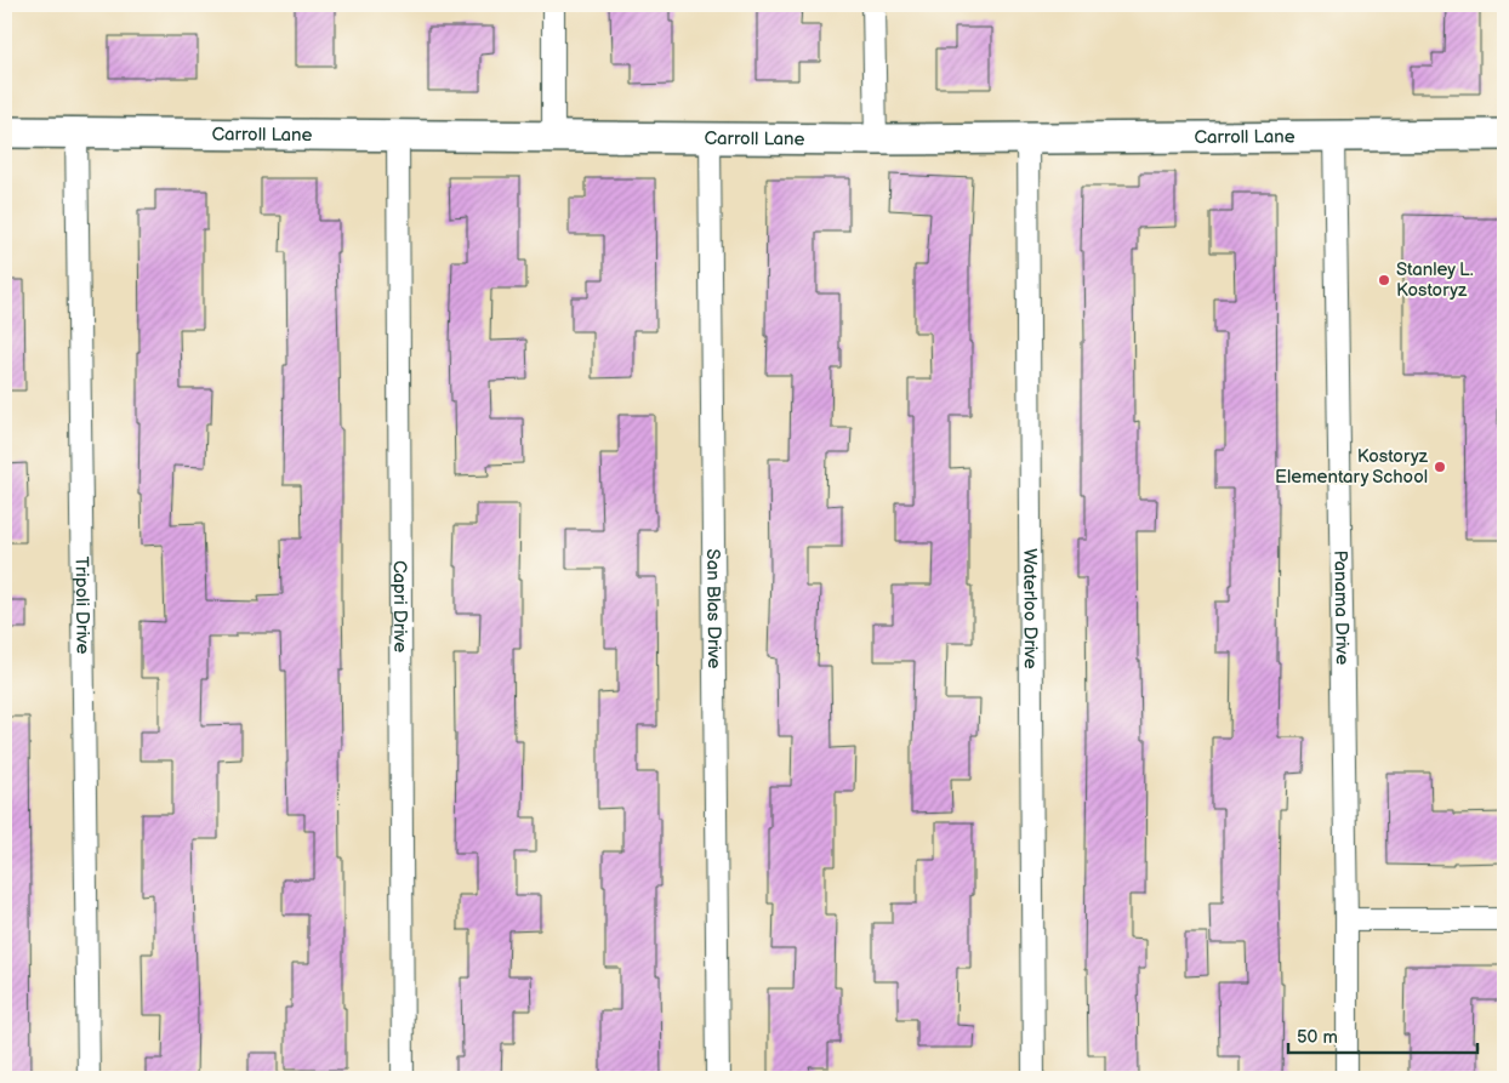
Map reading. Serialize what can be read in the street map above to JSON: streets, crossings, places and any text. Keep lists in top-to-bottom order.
{
  "streets": {
    "street": [
      "Carroll Lane",
      "Tripoli Drive",
      "Capri Drive",
      "San Blas Drive",
      "Panama Drive",
      "Waterloo Drive"
    ]
  },
  "crossings": [
    ["Carroll Lane", "Tripoli Drive"],
    ["Carroll Lane", "Capri Drive"],
    ["Carroll Lane", "San Blas Drive"],
    ["Carroll Lane", "Panama Drive"],
    ["Carroll Lane", "Waterloo Drive"]
  ],
  "places": ["Stanley L. Kostoryz", "Kostoryz Elementary School"],
  "scale_bar": "50 m"
}
